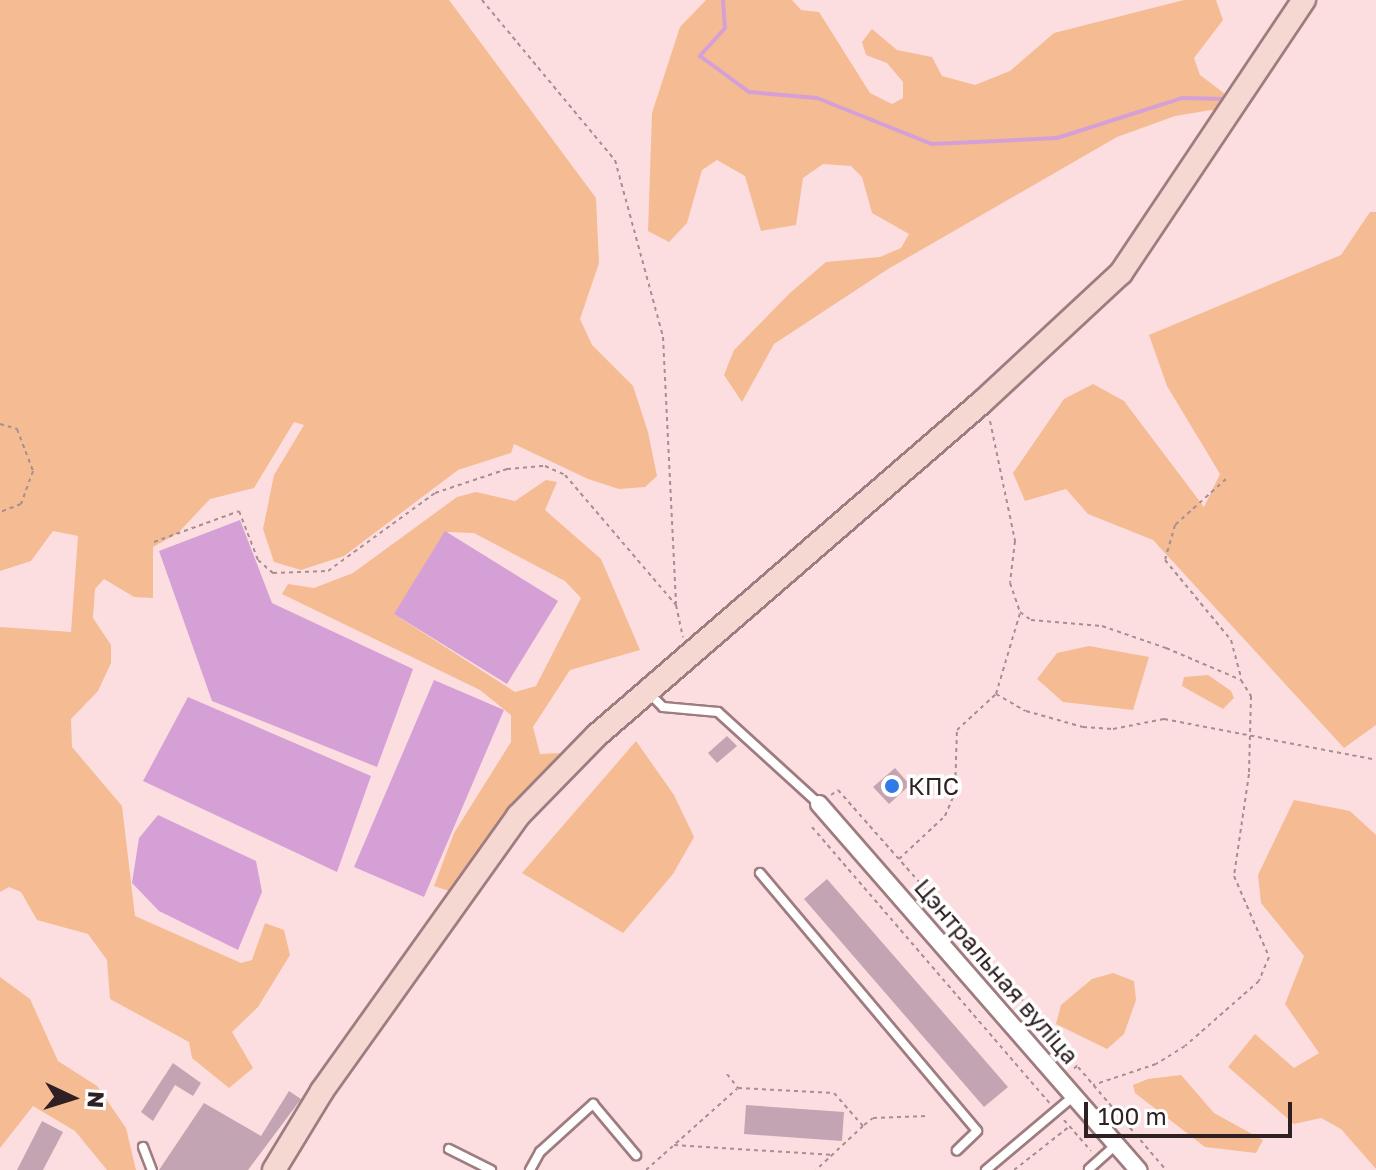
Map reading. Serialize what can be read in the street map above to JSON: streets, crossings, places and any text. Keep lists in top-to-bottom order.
{
  "streets": {
    "street": ["Цэнтральная вуліца"]
  },
  "places": ["КПС"],
  "scale_bar": "100 m",
  "north": "right"
}
